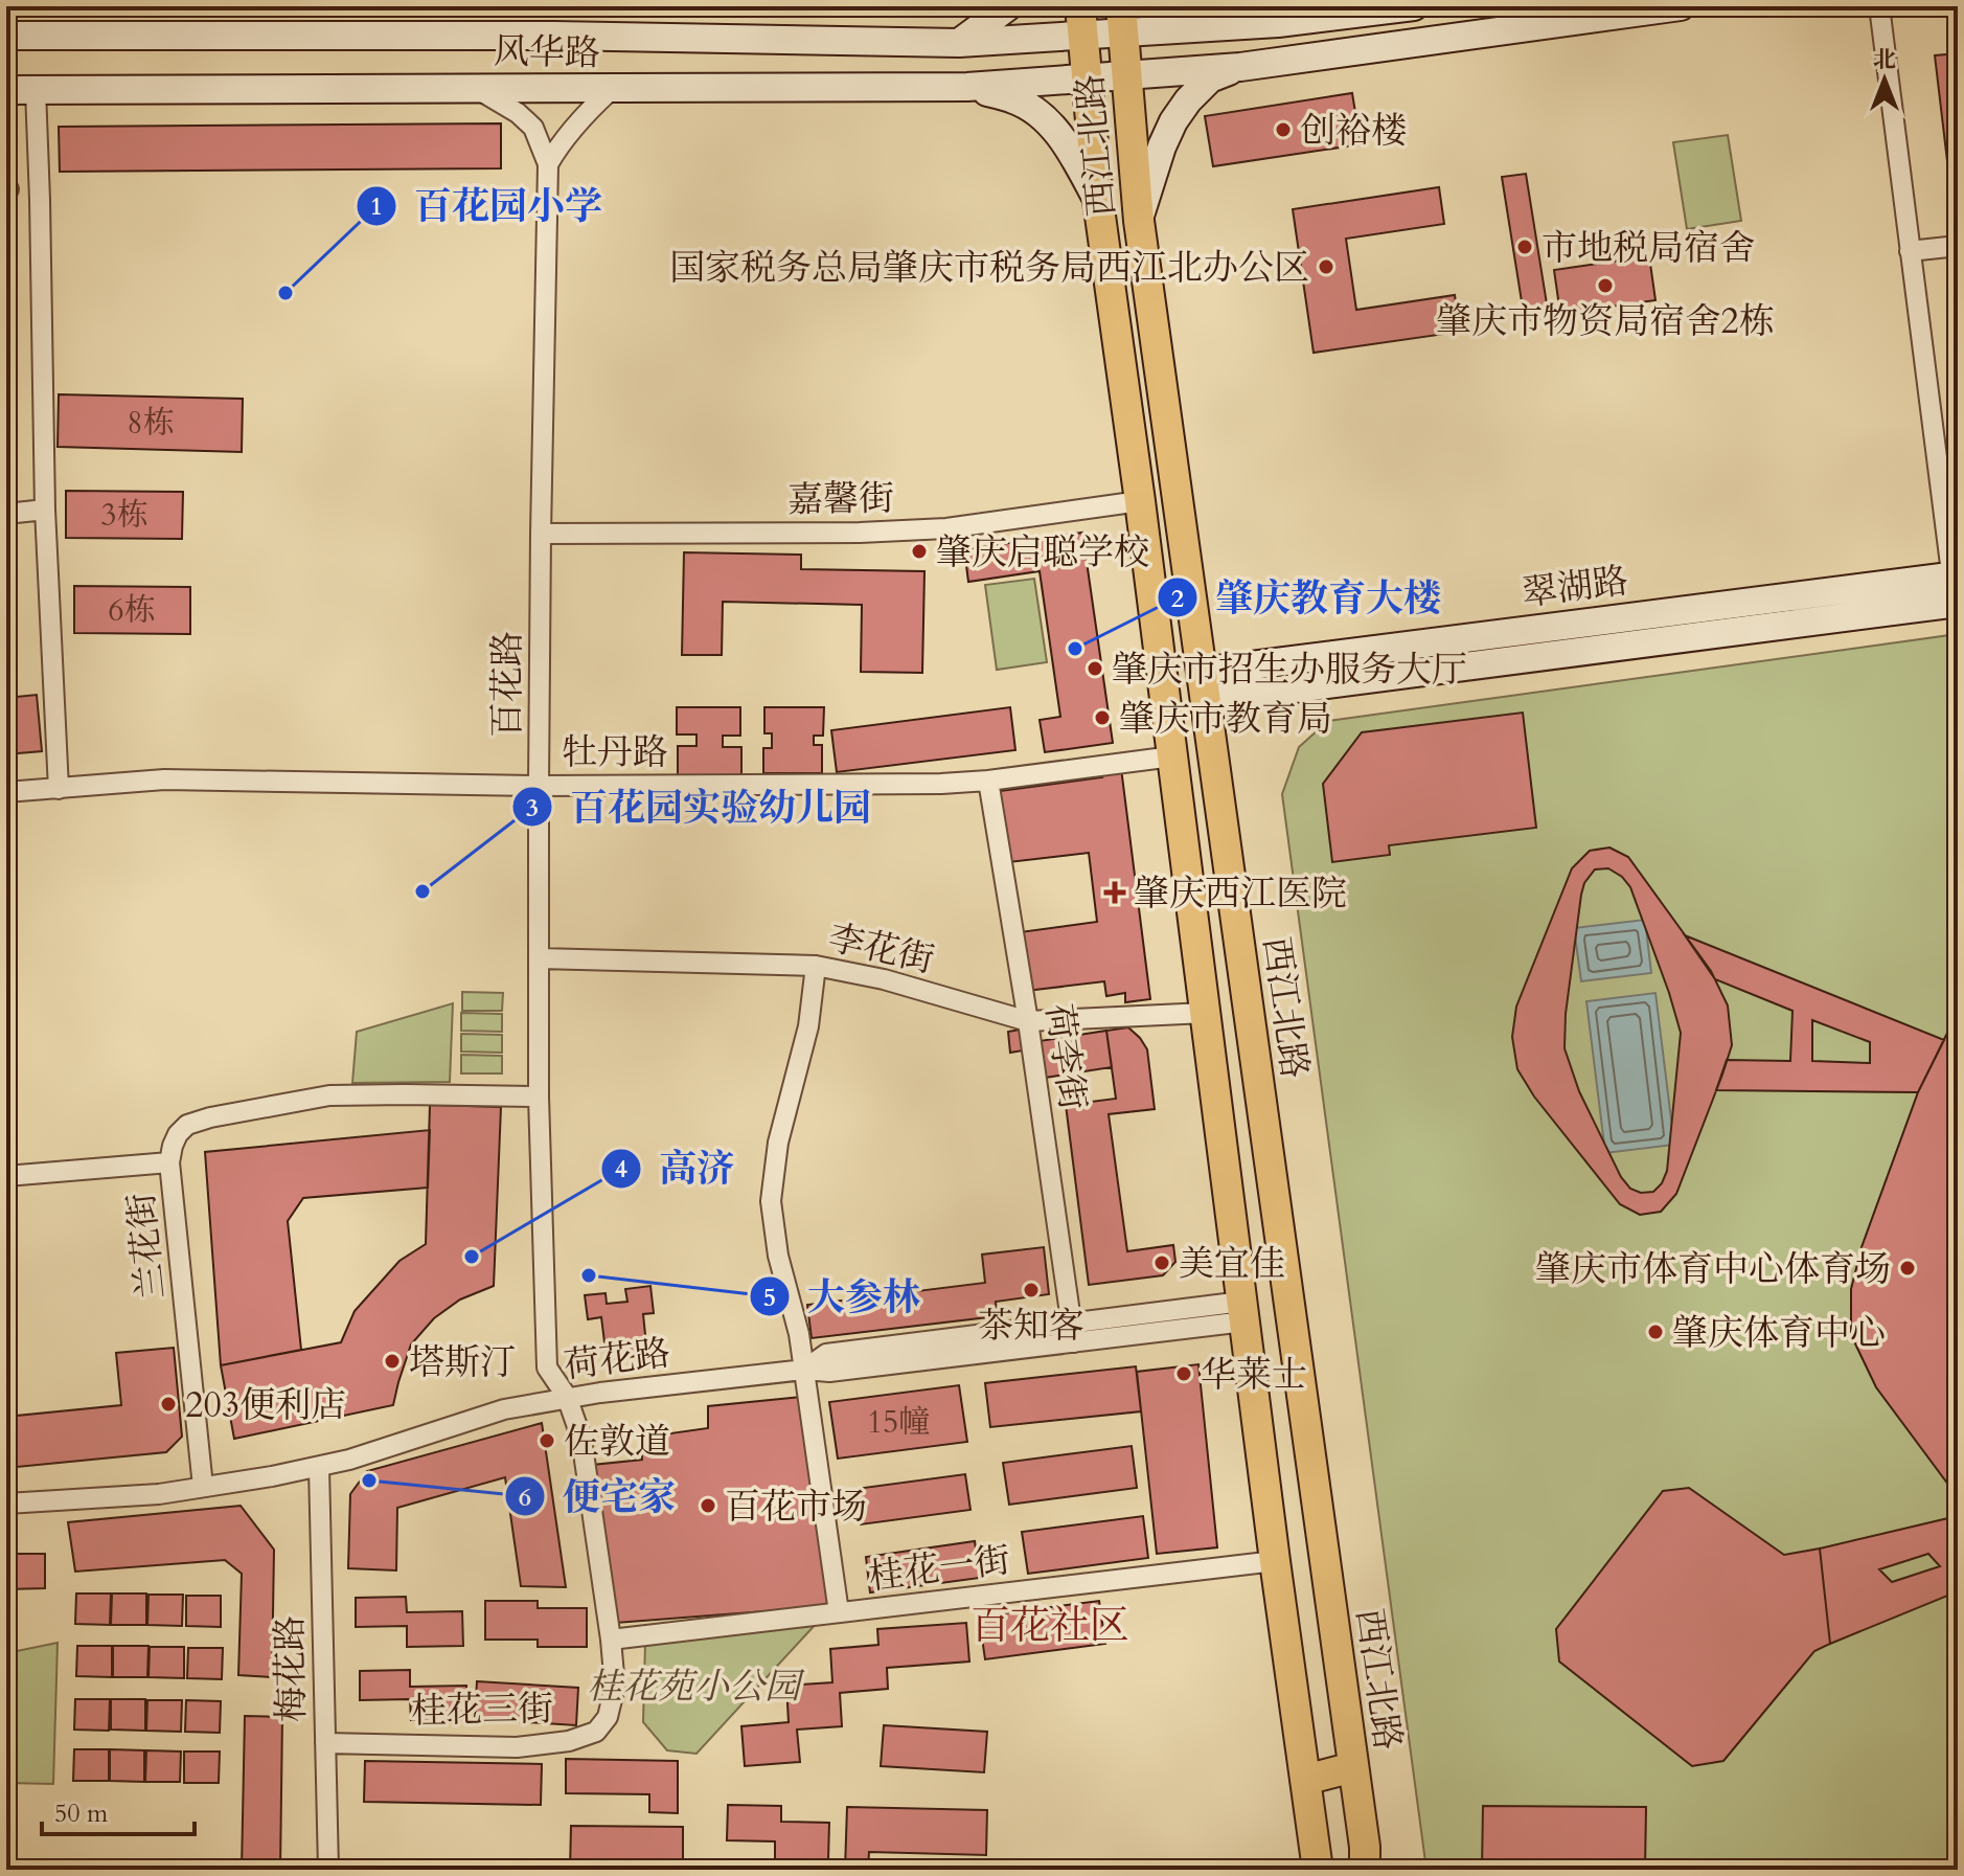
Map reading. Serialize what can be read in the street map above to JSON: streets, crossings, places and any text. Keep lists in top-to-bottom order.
{
  "streets": {
    "main road": ["风华路", "西江北路", "翠湖路"],
    "street": [
      "嘉馨街",
      "百花路",
      "牡丹路",
      "李花街",
      "荷李街",
      "兰花街",
      "荷花路",
      "桂花一街",
      "梅花路",
      "桂花三街"
    ]
  },
  "crossings": [
    ["风华路", "西江北路"],
    ["西江北路", "嘉馨街"],
    ["西江北路", "翠湖路"],
    ["西江北路", "牡丹路"],
    ["西江北路", "李花街"],
    ["西江北路", "荷花路"],
    ["西江北路", "桂花一街"],
    ["嘉馨街", "百花路"],
    ["百花路", "牡丹路"],
    ["百花路", "李花街"],
    ["百花路", "荷花路"],
    ["百花路", "桂花三街"],
    ["牡丹路", "荷李街"],
    ["李花街", "荷李街"],
    ["荷李街", "荷花路"],
    ["兰花街", "荷花路"],
    ["荷花路", "梅花路"],
    ["荷花路", "桂花三街"],
    ["桂花一街", "桂花三街"],
    ["梅花路", "桂花三街"]
  ],
  "districts": ["百花社区"],
  "parks": ["桂花苑小公园"],
  "places": {
    "other": [
      "创裕楼",
      "市地税局宿舍",
      "国家税务总局肇庆市税务局西江北办公区",
      "肇庆市物资局宿舍2栋",
      "百花园小学",
      "肇庆启聪学校",
      "肇庆教育大楼",
      "肇庆市招生办服务大厅",
      "肇庆市教育局",
      "百花园实验幼儿园",
      "高济",
      "美宜佳",
      "肇庆市体育中心体育场",
      "大参林",
      "茶知客",
      "肇庆体育中心",
      "塔斯汀",
      "华莱士",
      "203便利店",
      "佐敦道",
      "便宅家",
      "百花市场"
    ],
    "health": ["肇庆西江医院"]
  },
  "house_numbers": [
    "8栋",
    "3栋",
    "6栋",
    "15幢"
  ],
  "scale_bar": "50 m",
  "north": "top"
}
